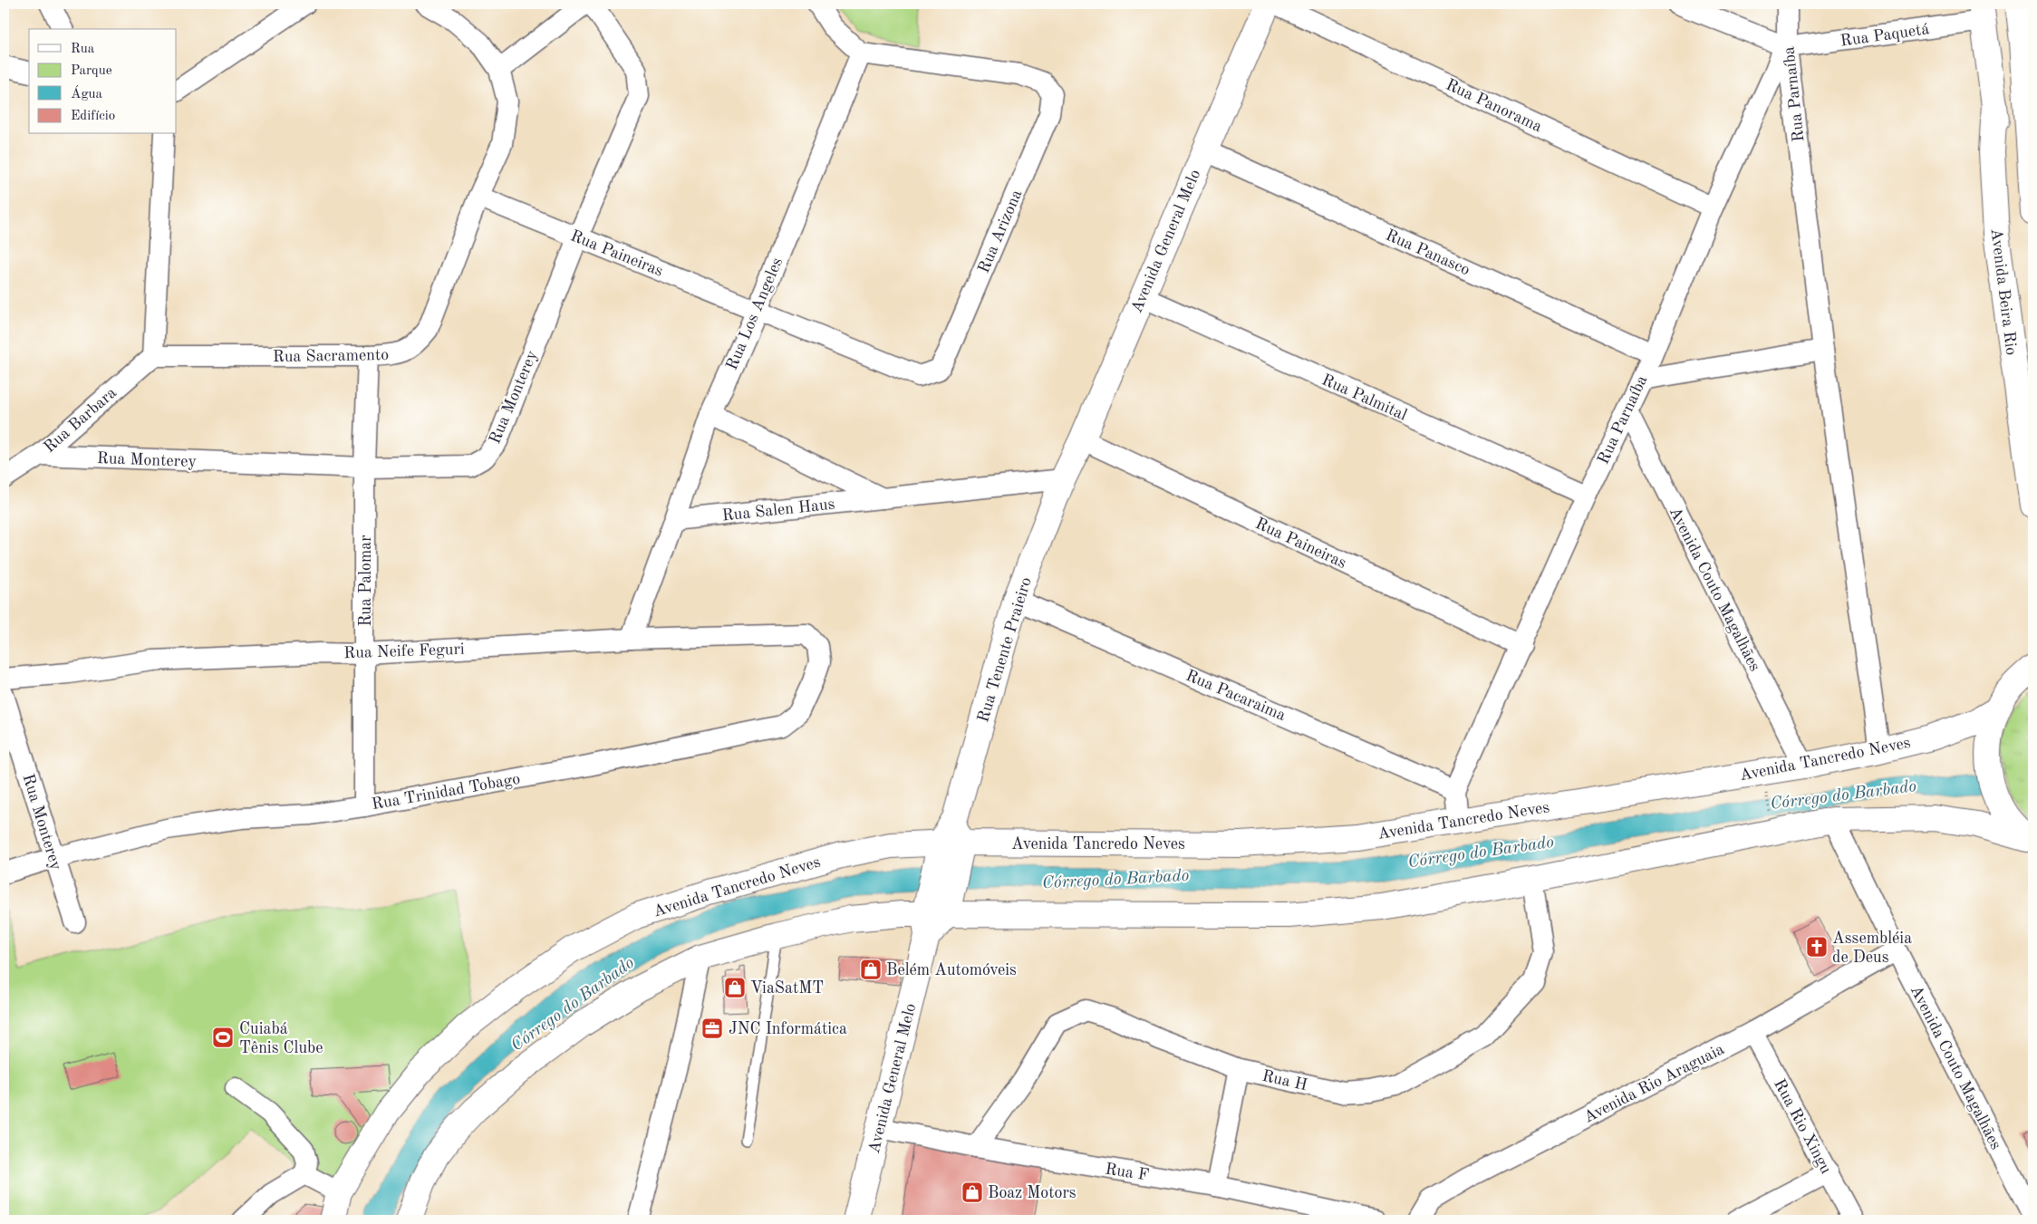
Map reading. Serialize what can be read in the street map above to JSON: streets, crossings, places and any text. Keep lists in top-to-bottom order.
{
  "streets": {
    "main road": [
      "Avenida General Melo",
      "Avenida Beira Rio",
      "Rua Tenente Praieiro",
      "Avenida Tancredo Neves"
    ],
    "street": [
      "Rua Paquetá",
      "Rua Parnaíba",
      "Rua Panorama",
      "Rua Arizona",
      "Rua Panasco",
      "Rua Paineiras",
      "Rua Los Angeles",
      "Rua Sacramento",
      "Rua Monterey",
      "Rua Palmital",
      "Rua Barbara",
      "Rua Salen Haus",
      "Rua Palomar",
      "Avenida Couto Magalhães",
      "Rua Neife Feguri",
      "Rua Pacaraima",
      "Rua Trinidad Tobago",
      "Rua H",
      "Avenida Rio Araguaia",
      "Rua Rio Xingu",
      "Rua F"
    ]
  },
  "crossings": [
    ["Rua Paquetá", "Rua Parnaíba"],
    ["Rua Paquetá", "Avenida Beira Rio"],
    ["Rua Parnaíba", "Rua Panorama"],
    ["Rua Parnaíba", "Rua Panasco"],
    ["Rua Parnaíba", "Rua Paineiras"],
    ["Rua Parnaíba", "Rua Palmital"],
    ["Rua Parnaíba", "Avenida Couto Magalhães"],
    ["Rua Parnaíba", "Rua Pacaraima"],
    ["Rua Parnaíba", "Avenida Tancredo Neves"],
    ["Rua Arizona", "Rua Paineiras"],
    ["Rua Arizona", "Rua Los Angeles"],
    ["Avenida General Melo", "Rua Panasco"],
    ["Avenida General Melo", "Rua Paineiras"],
    ["Avenida General Melo", "Rua Palmital"],
    ["Avenida General Melo", "Rua Salen Haus"],
    ["Avenida General Melo", "Rua Tenente Praieiro"],
    ["Avenida General Melo", "Rua F"],
    ["Rua Paineiras", "Rua Los Angeles"],
    ["Rua Paineiras", "Rua Sacramento"],
    ["Rua Paineiras", "Rua Monterey"],
    ["Rua Los Angeles", "Rua Salen Haus"],
    ["Rua Los Angeles", "Rua Neife Feguri"],
    ["Rua Sacramento", "Rua Barbara"],
    ["Rua Sacramento", "Rua Palomar"],
    ["Rua Monterey", "Rua Barbara"],
    ["Rua Monterey", "Rua Palomar"],
    ["Rua Monterey", "Rua Trinidad Tobago"],
    ["Rua Salen Haus", "Rua Tenente Praieiro"],
    ["Rua Palomar", "Rua Neife Feguri"],
    ["Rua Palomar", "Rua Trinidad Tobago"],
    ["Avenida Couto Magalhães", "Avenida Tancredo Neves"],
    ["Avenida Couto Magalhães", "Avenida Rio Araguaia"],
    ["Rua Tenente Praieiro", "Rua Pacaraima"],
    ["Rua Tenente Praieiro", "Avenida Tancredo Neves"],
    ["Rua Neife Feguri", "Rua Trinidad Tobago"],
    ["Rua H", "Rua F"],
    ["Avenida Rio Araguaia", "Rua Rio Xingu"]
  ],
  "water": ["Córrego do Barbado"],
  "places": {
    "church": ["Assembléia de Deus"],
    "shop": ["Belém Automóveis", "ViaSatMT", "Boaz Motors"],
    "office": ["JNC Informática"],
    "sports": ["Cuiabá Tênis Clube"]
  },
  "legend": [
    "Rua",
    "Parque",
    "Água",
    "Edifício"
  ]
}
